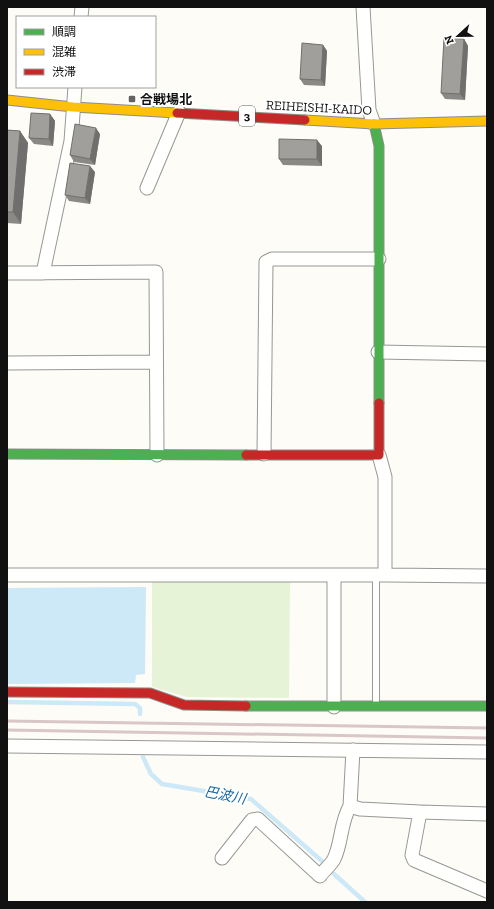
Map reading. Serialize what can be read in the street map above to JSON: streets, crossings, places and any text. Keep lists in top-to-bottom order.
{
  "streets": {
    "street": ["REIHEISHI-KAIDO", "3"]
  },
  "water": ["巴波川"],
  "places": {
    "transit": ["合戦場北"]
  },
  "legend": ["順調", "混雑", "渋滞"],
  "north": "left"
}
